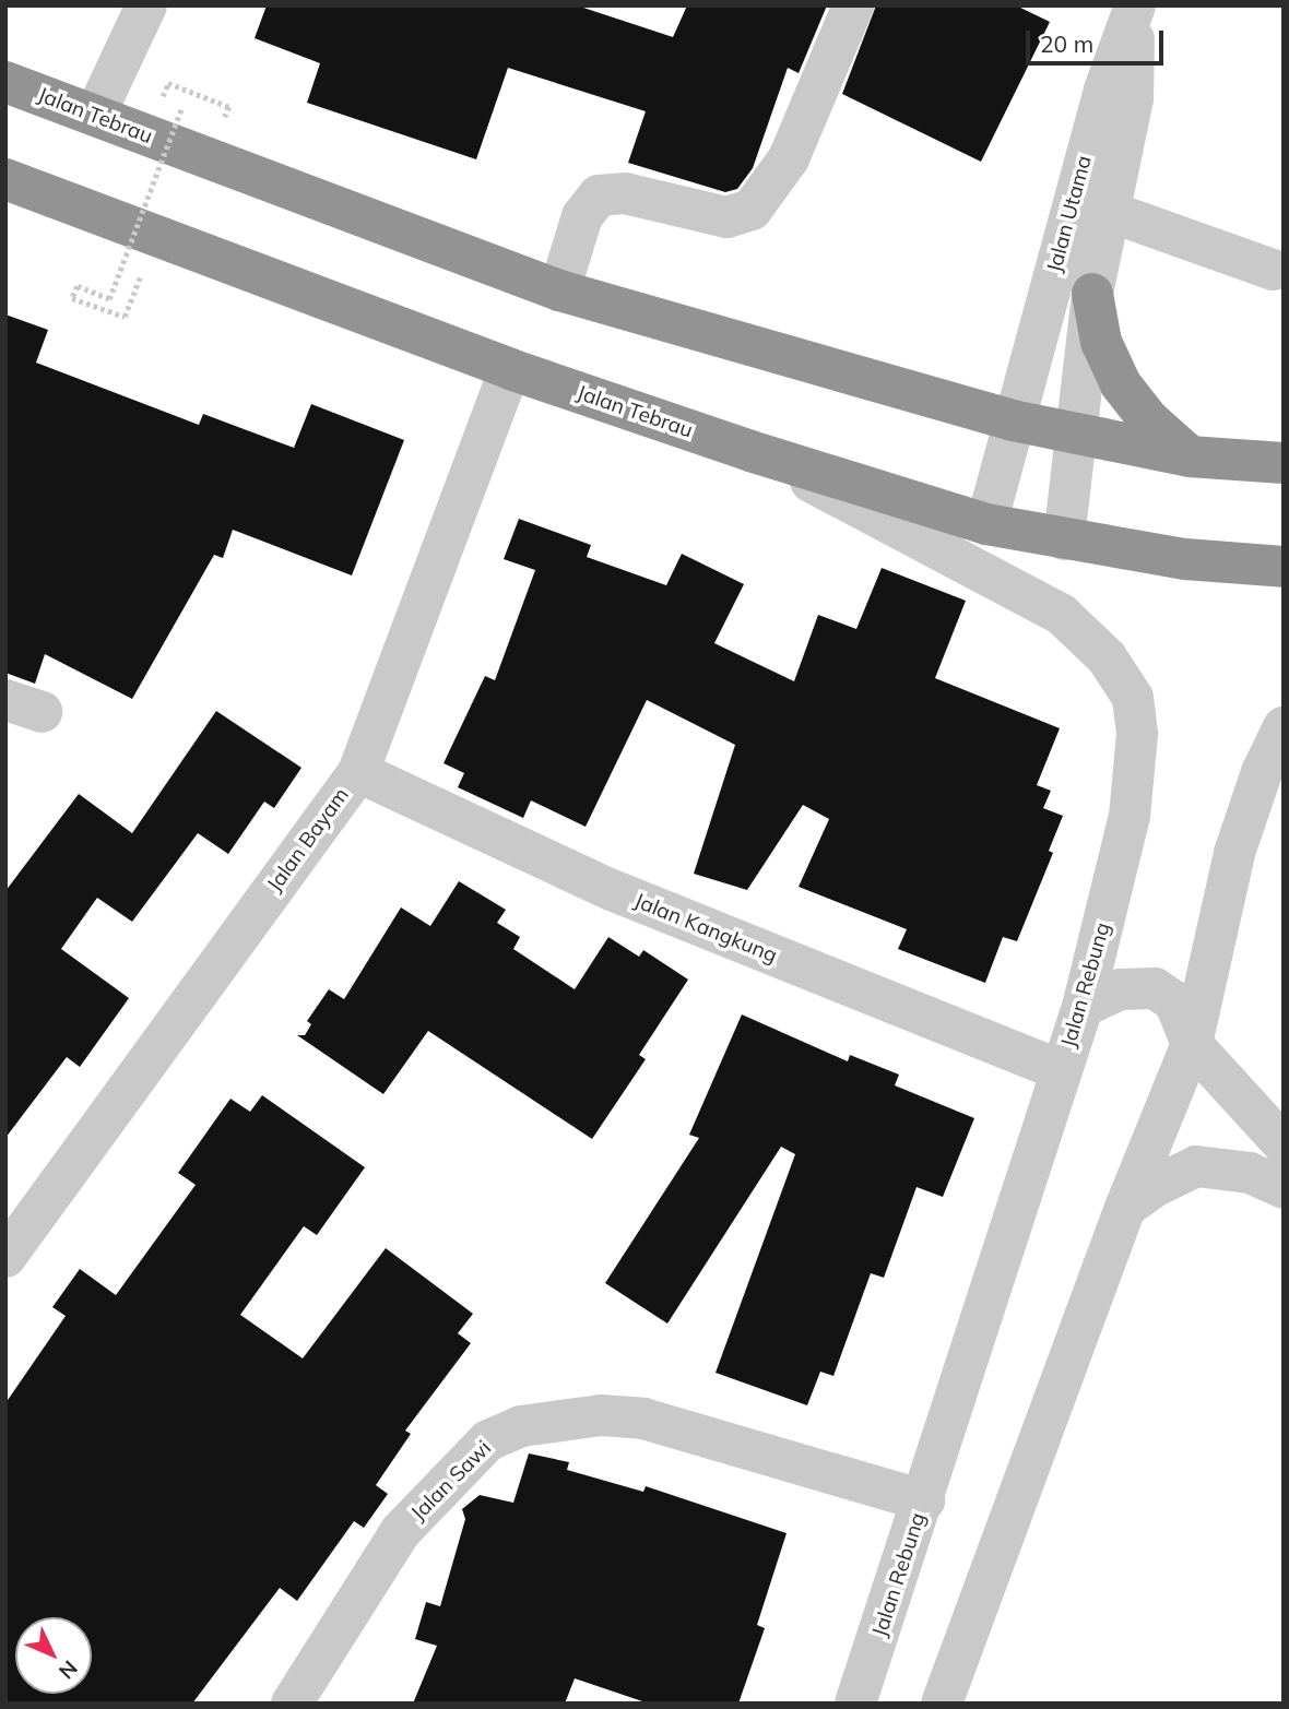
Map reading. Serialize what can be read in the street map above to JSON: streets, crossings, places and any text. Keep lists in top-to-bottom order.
{
  "streets": {
    "highway": ["Jalan Tebrau"],
    "street": [
      "Jalan Utama",
      "Jalan Bayam",
      "Jalan Kangkung",
      "Jalan Rebung",
      "Jalan Sawi"
    ]
  },
  "crossings": [
    ["Jalan Tebrau", "Jalan Utama"],
    ["Jalan Tebrau", "Jalan Bayam"],
    ["Jalan Tebrau", "Jalan Rebung"],
    ["Jalan Bayam", "Jalan Kangkung"],
    ["Jalan Kangkung", "Jalan Rebung"],
    ["Jalan Rebung", "Jalan Sawi"]
  ],
  "scale_bar": "20 m",
  "north": "bottom right"
}
